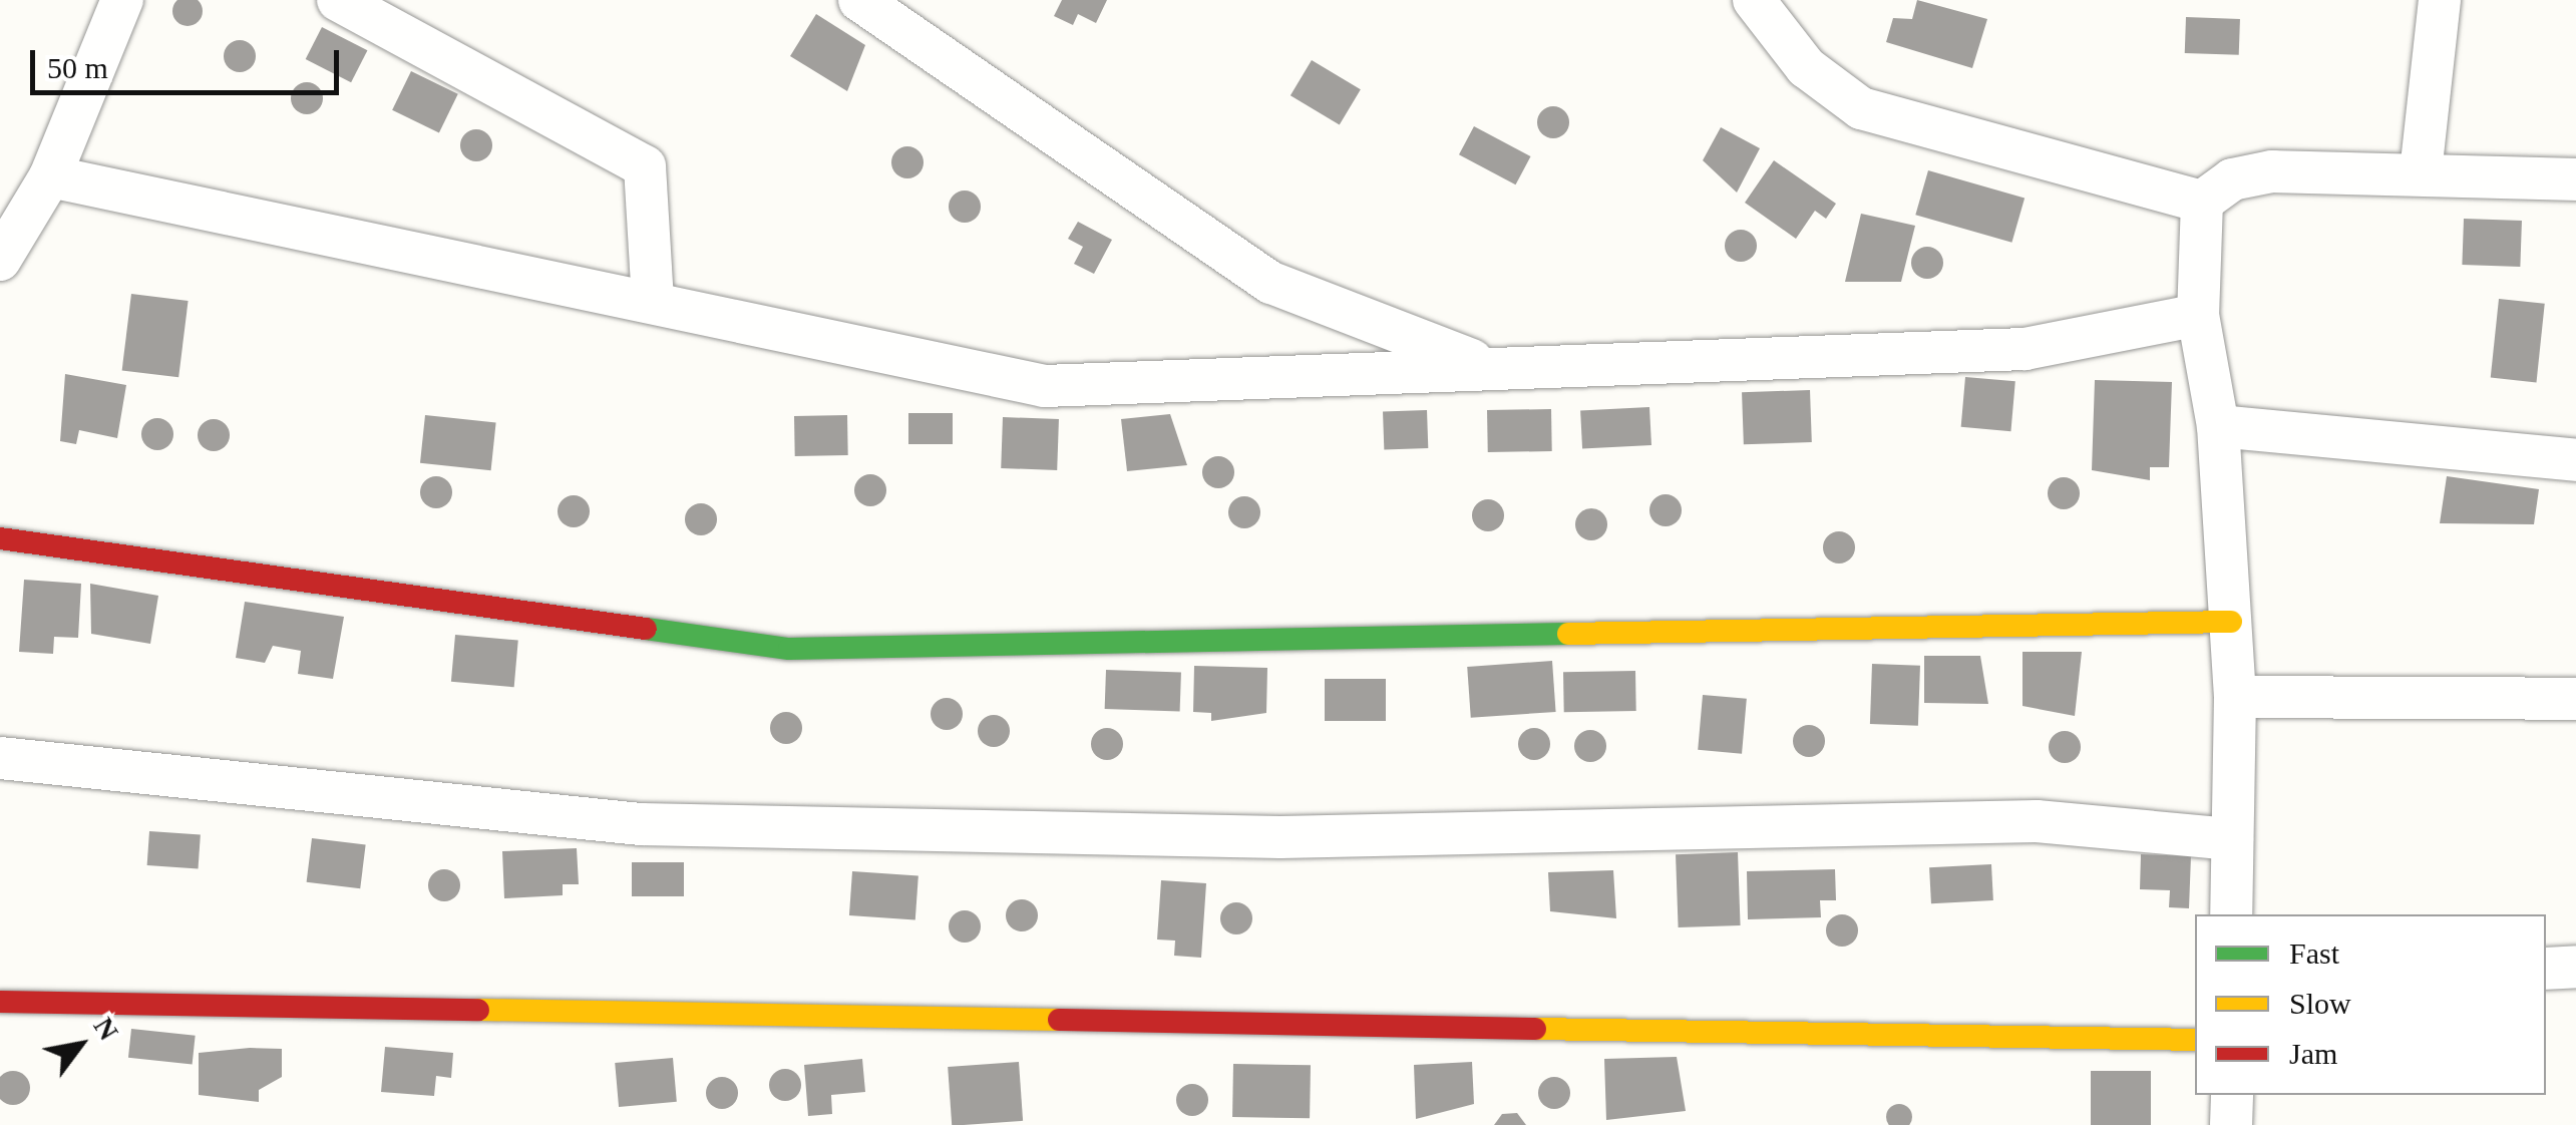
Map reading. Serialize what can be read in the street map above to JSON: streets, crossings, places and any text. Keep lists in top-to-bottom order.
{
  "legend": ["Fast", "Slow", "Jam"],
  "scale_bar": "50 m",
  "north": "top right"
}
